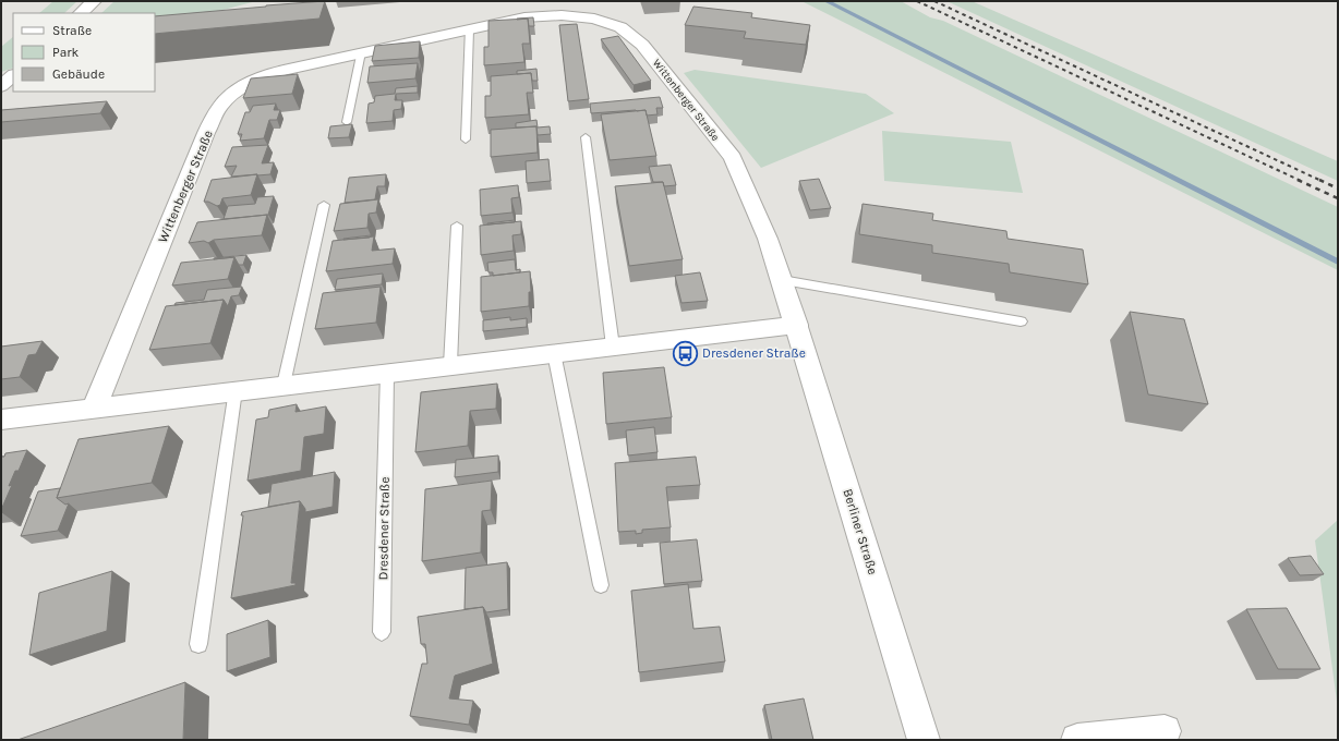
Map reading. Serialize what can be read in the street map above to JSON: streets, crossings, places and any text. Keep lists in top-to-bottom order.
{
  "streets": {
    "street": ["Wittenberger Straße", "Berliner Straße"],
    "lane": ["Dresdener Straße"]
  },
  "crossings": [
    ["Wittenberger Straße", "Berliner Straße"]
  ],
  "places": {
    "bus stop": ["Dresdener Straße"]
  },
  "legend": ["Straße", "Park", "Gebäude"]
}
